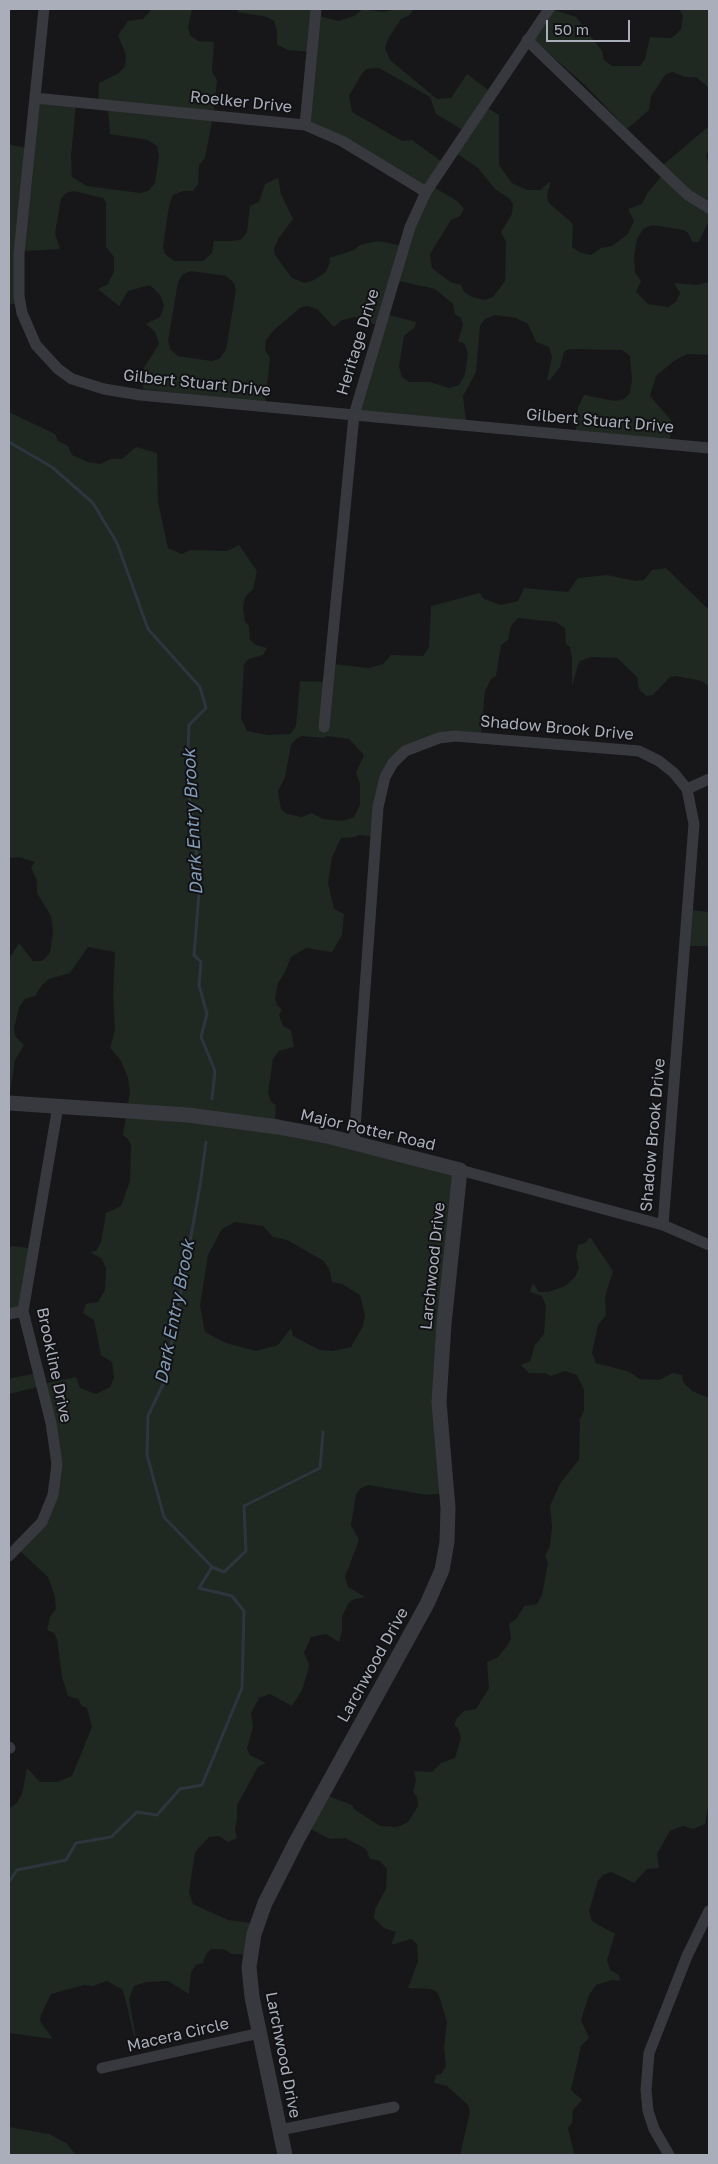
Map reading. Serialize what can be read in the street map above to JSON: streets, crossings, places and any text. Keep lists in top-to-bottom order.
{
  "streets": {
    "street": [
      "Roelker Drive",
      "Heritage Drive",
      "Gilbert Stuart Drive",
      "Shadow Brook Drive",
      "Major Potter Road",
      "Larchwood Drive",
      "Brookline Drive",
      "Macera Circle"
    ]
  },
  "crossings": [
    ["Roelker Drive", "Heritage Drive"],
    ["Roelker Drive", "Gilbert Stuart Drive"],
    ["Heritage Drive", "Gilbert Stuart Drive"],
    ["Shadow Brook Drive", "Major Potter Road"],
    ["Major Potter Road", "Larchwood Drive"],
    ["Major Potter Road", "Brookline Drive"],
    ["Larchwood Drive", "Macera Circle"]
  ],
  "water": ["Dark Entry Brook"],
  "scale_bar": "50 m"
}
